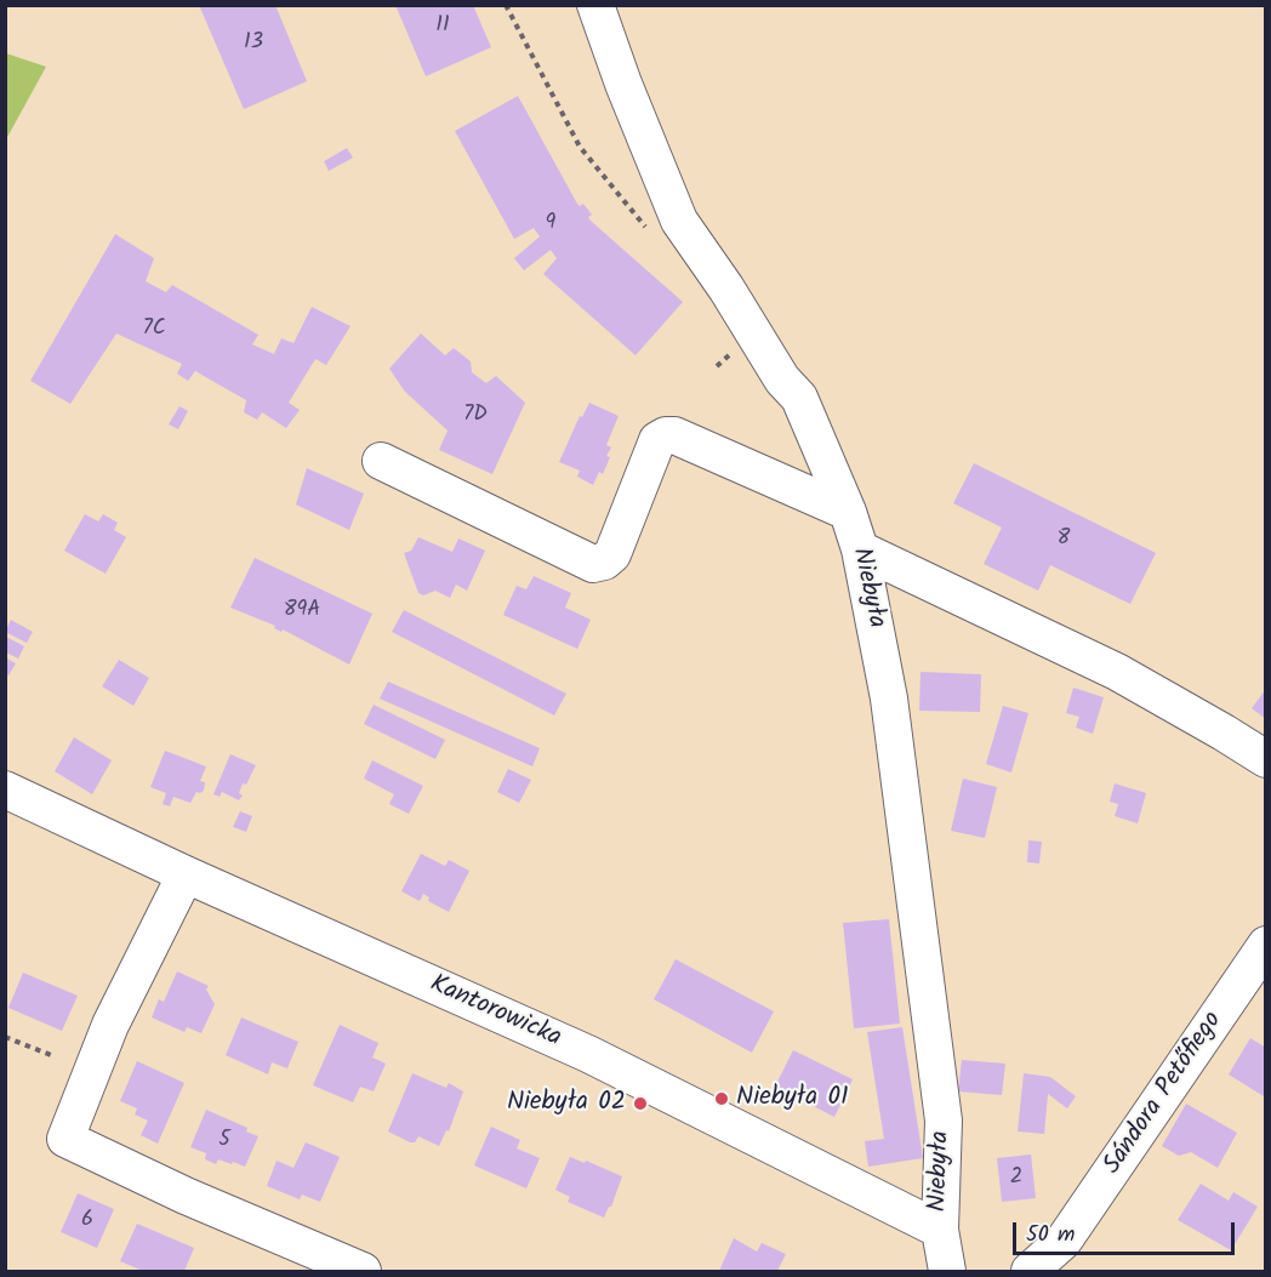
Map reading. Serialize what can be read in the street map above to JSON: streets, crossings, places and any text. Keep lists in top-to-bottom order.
{
  "streets": {
    "street": ["Niebyła", "Kantorowicka", "Sándora Petőfiego"]
  },
  "crossings": [
    ["Niebyła", "Kantorowicka"]
  ],
  "places": ["Niebyła 01", "Niebyła 02"],
  "house_numbers": [
    "11",
    "13",
    "9",
    "7C",
    "7D",
    "8",
    "89A",
    "5",
    "2",
    "6"
  ],
  "scale_bar": "50 m"
}
